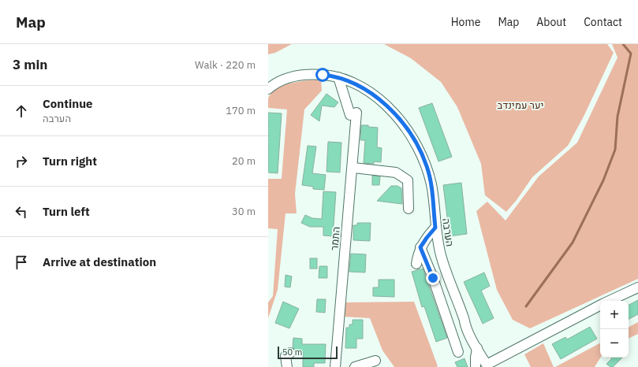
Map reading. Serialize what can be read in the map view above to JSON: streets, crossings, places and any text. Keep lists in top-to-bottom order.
{
  "streets": {
    "street": ["הערבה", "התמר"]
  },
  "crossings": [
    ["הערבה", "התמר"]
  ],
  "parks": ["יער עמינדב"],
  "scale_bar": "50 m",
  "page": {
    "header": "Map",
    "nav": [
      "Home",
      "Map",
      "About",
      "Contact"
    ],
    "heading": ["3 min", "Walk · 220 m"],
    "list": [
      ["Continue", "הערבה", "170 m"],
      ["Turn right", "20 m"],
      ["Turn left", "30 m"],
      "Arrive at destination"
    ],
    "map_buttons": ["+", "−"],
    "scale": "50 m"
  }
}
